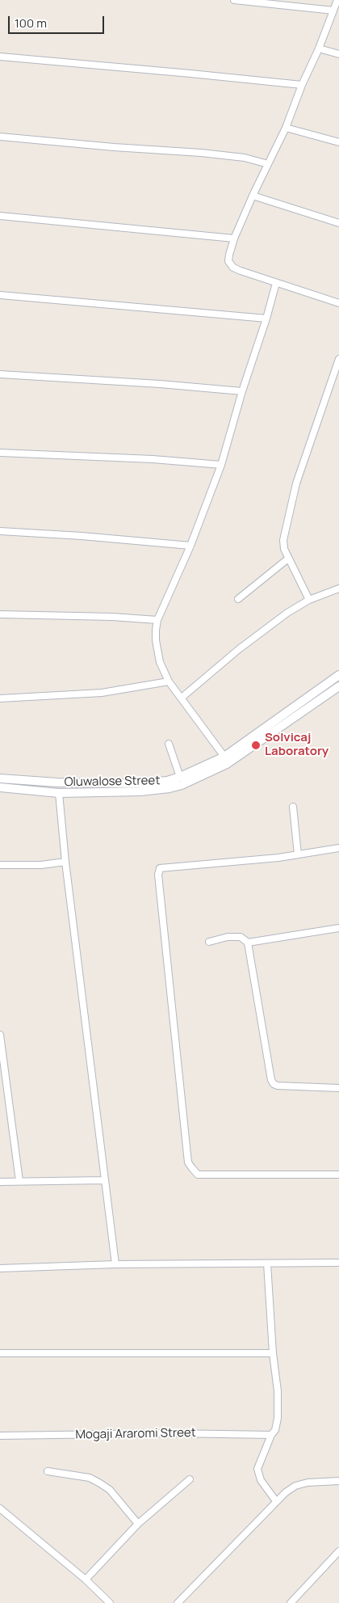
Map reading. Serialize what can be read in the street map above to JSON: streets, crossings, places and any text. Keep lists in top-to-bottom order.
{
  "streets": {
    "street": ["Oluwalose Street", "Mogaji Araromi Street"]
  },
  "places": ["Solvicaj Laboratory"],
  "scale_bar": "100 m"
}
